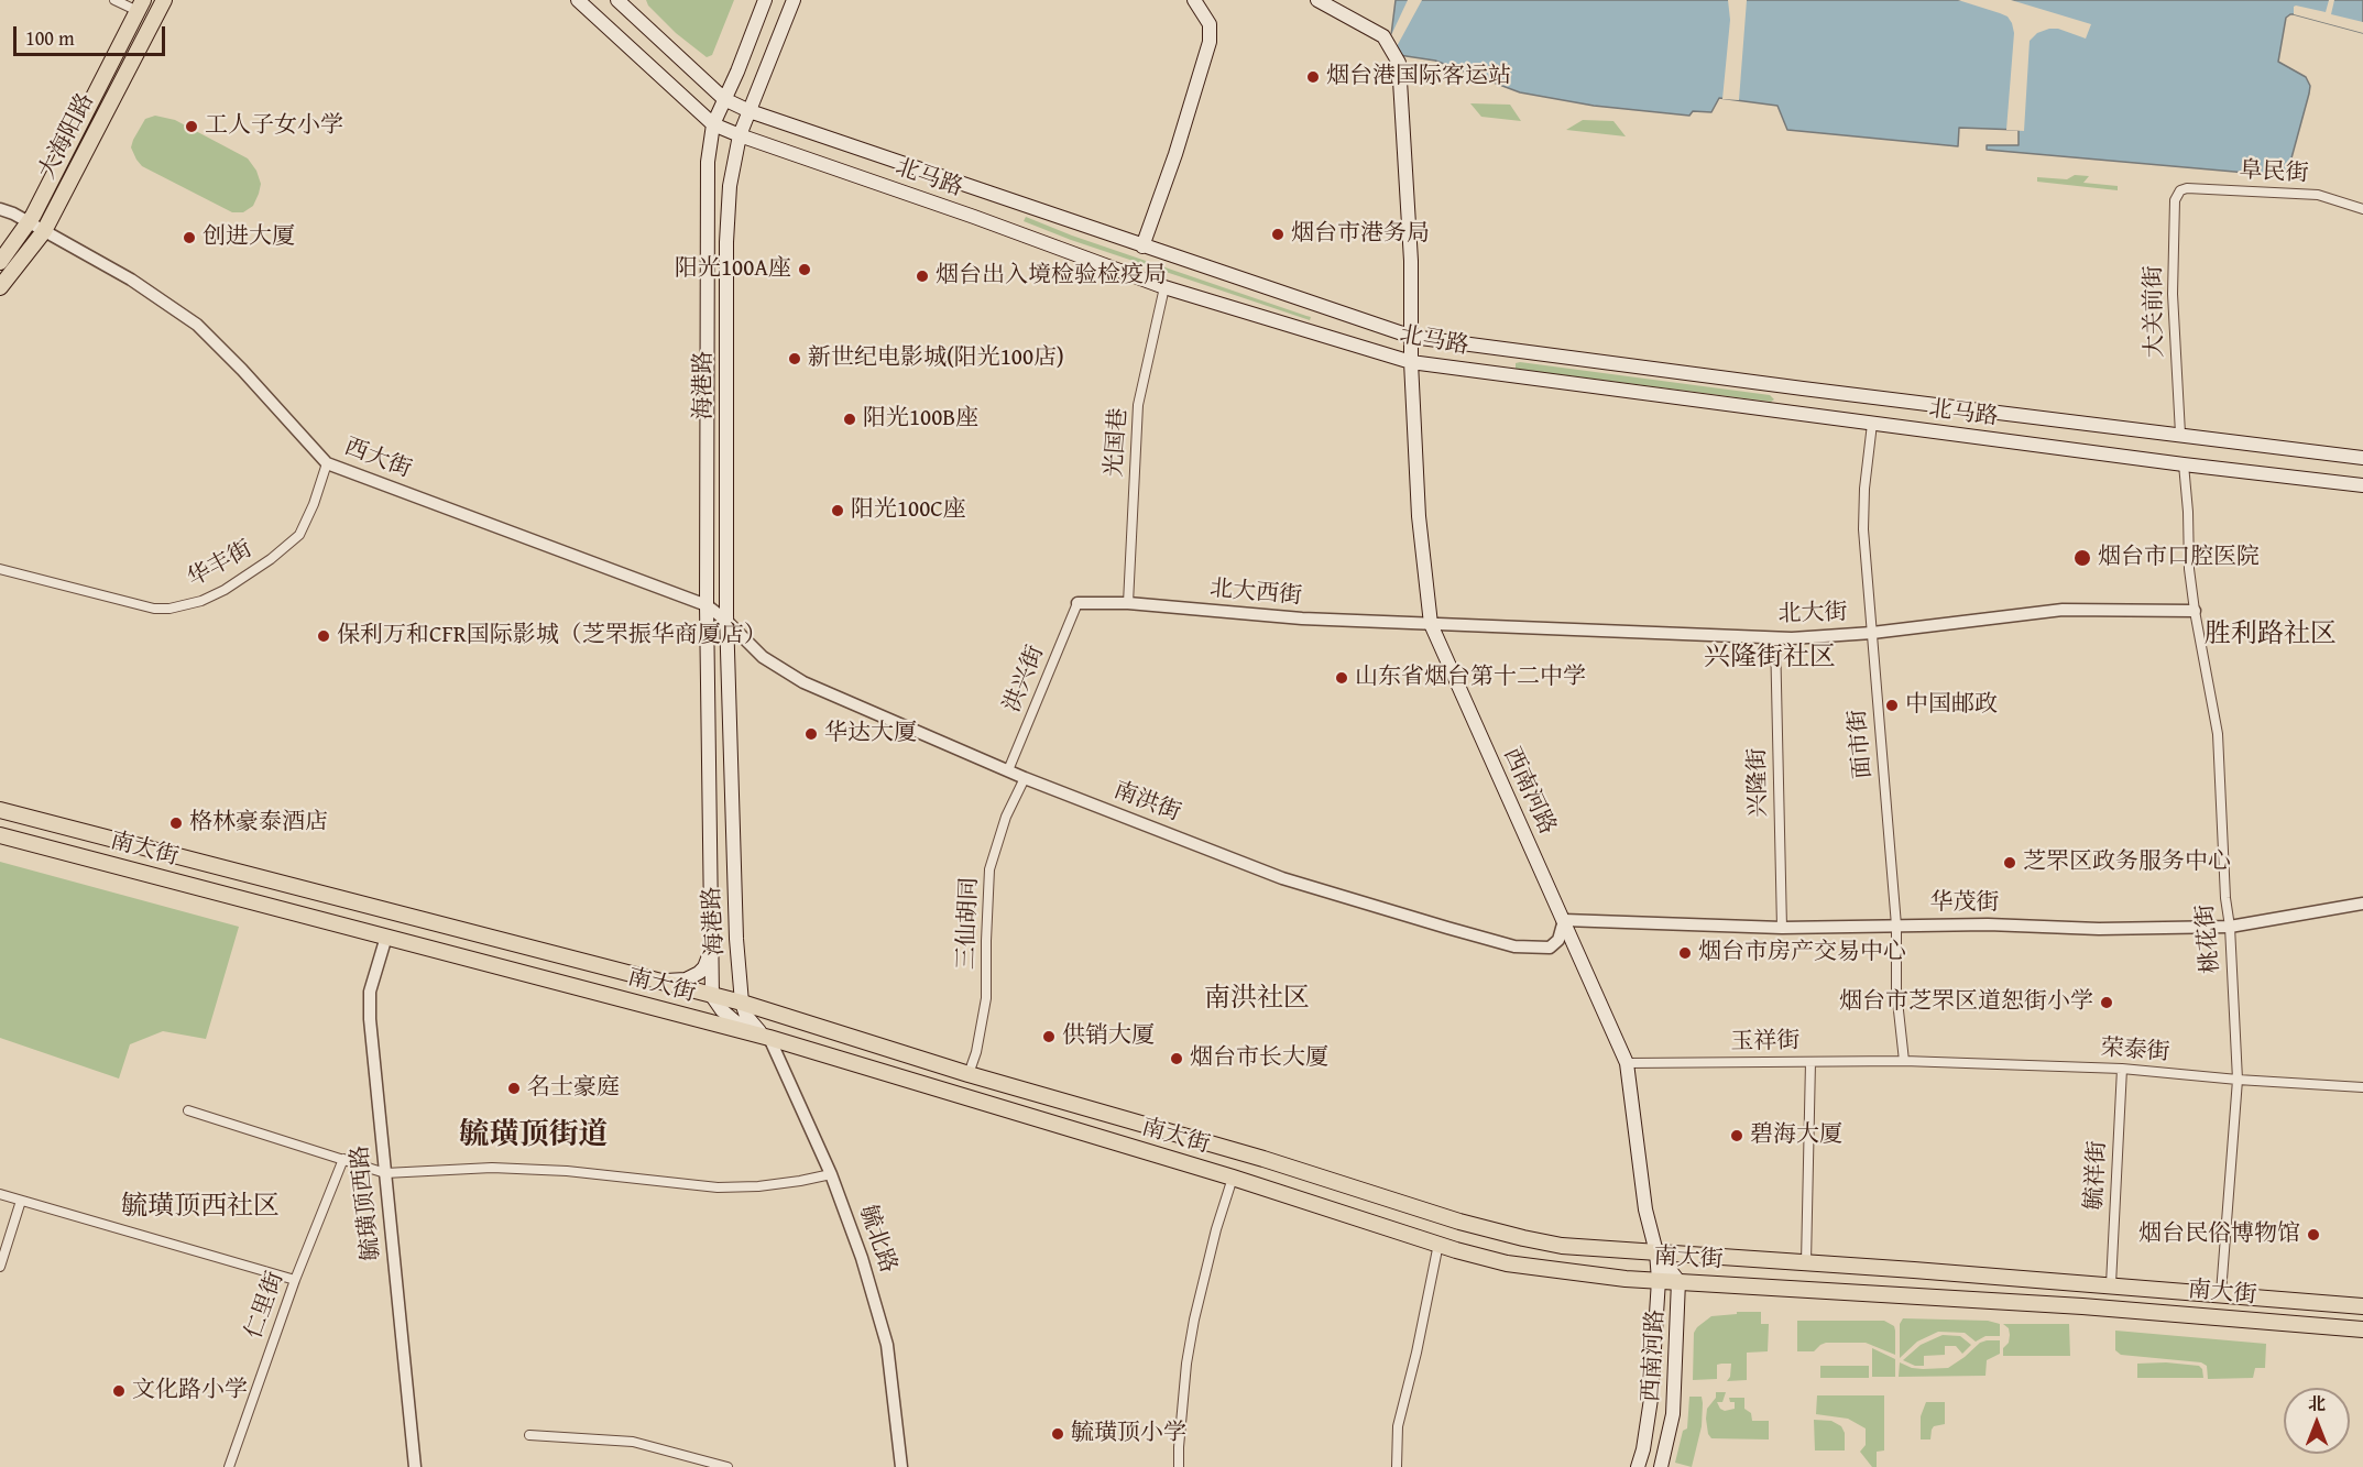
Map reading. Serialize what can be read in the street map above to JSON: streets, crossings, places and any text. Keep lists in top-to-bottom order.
{
  "streets": {
    "main road": [
      "大海阳路",
      "北马路",
      "海港路",
      "西南河路",
      "南大街"
    ],
    "street": [
      "阜民街",
      "大关前街",
      "光国巷",
      "西大街",
      "华丰街",
      "北大西街",
      "北大街",
      "洪兴街",
      "面市街",
      "兴隆街",
      "南洪街",
      "华茂街",
      "三仙胡同",
      "桃花街",
      "玉祥街",
      "荣泰街",
      "毓祥街",
      "毓璜顶西路",
      "毓北路",
      "仁里街"
    ]
  },
  "crossings": [
    ["大海阳路", "西大街"],
    ["阜民街", "大关前街"],
    ["北马路", "大关前街"],
    ["北马路", "海港路"],
    ["北马路", "光国巷"],
    ["北马路", "面市街"],
    ["北马路", "西南河路"],
    ["北马路", "桃花街"],
    ["海港路", "西大街"],
    ["海港路", "南洪街"],
    ["海港路", "南大街"],
    ["海港路", "毓北路"],
    ["光国巷", "北大西街"],
    ["西大街", "华丰街"],
    ["西大街", "南洪街"],
    ["北大西街", "北大街"],
    ["北大西街", "洪兴街"],
    ["北大西街", "西南河路"],
    ["北大街", "面市街"],
    ["北大街", "兴隆街"],
    ["北大街", "西南河路"],
    ["北大街", "桃花街"],
    ["洪兴街", "南洪街"],
    ["面市街", "华茂街"],
    ["面市街", "玉祥街"],
    ["面市街", "荣泰街"],
    ["兴隆街", "华茂街"],
    ["西南河路", "南洪街"],
    ["西南河路", "南大街"],
    ["西南河路", "华茂街"],
    ["西南河路", "玉祥街"],
    ["南洪街", "华茂街"],
    ["南洪街", "三仙胡同"],
    ["南大街", "三仙胡同"],
    ["南大街", "桃花街"],
    ["南大街", "毓祥街"],
    ["南大街", "毓璜顶西路"],
    ["南大街", "毓北路"],
    ["华茂街", "桃花街"],
    ["桃花街", "荣泰街"],
    ["玉祥街", "荣泰街"],
    ["荣泰街", "毓祥街"]
  ],
  "districts": [
    "胜利路社区",
    "兴隆街社区",
    "南洪社区",
    "毓璜顶街道",
    "毓璜顶西社区"
  ],
  "places": [
    "烟台港国际客运站",
    "工人子女小学",
    "烟台市港务局",
    "创进大厦",
    "阳光100A座",
    "烟台出入境检验检疫局",
    "新世纪电影城(阳光100店)",
    "阳光100B座",
    "阳光100C座",
    "烟台市口腔医院",
    "保利万和CFR国际影城（芝罘振华商厦店）",
    "山东省烟台第十二中学",
    "中国邮政",
    "华达大厦",
    "格林豪泰酒店",
    "芝罘区政务服务中心",
    "烟台市房产交易中心",
    "烟台市芝罘区道恕街小学",
    "供销大厦",
    "烟台市长大厦",
    "名士豪庭",
    "碧海大厦",
    "烟台民俗博物馆",
    "文化路小学",
    "毓璜顶小学"
  ],
  "scale_bar": "100 m",
  "north": "top"
}
